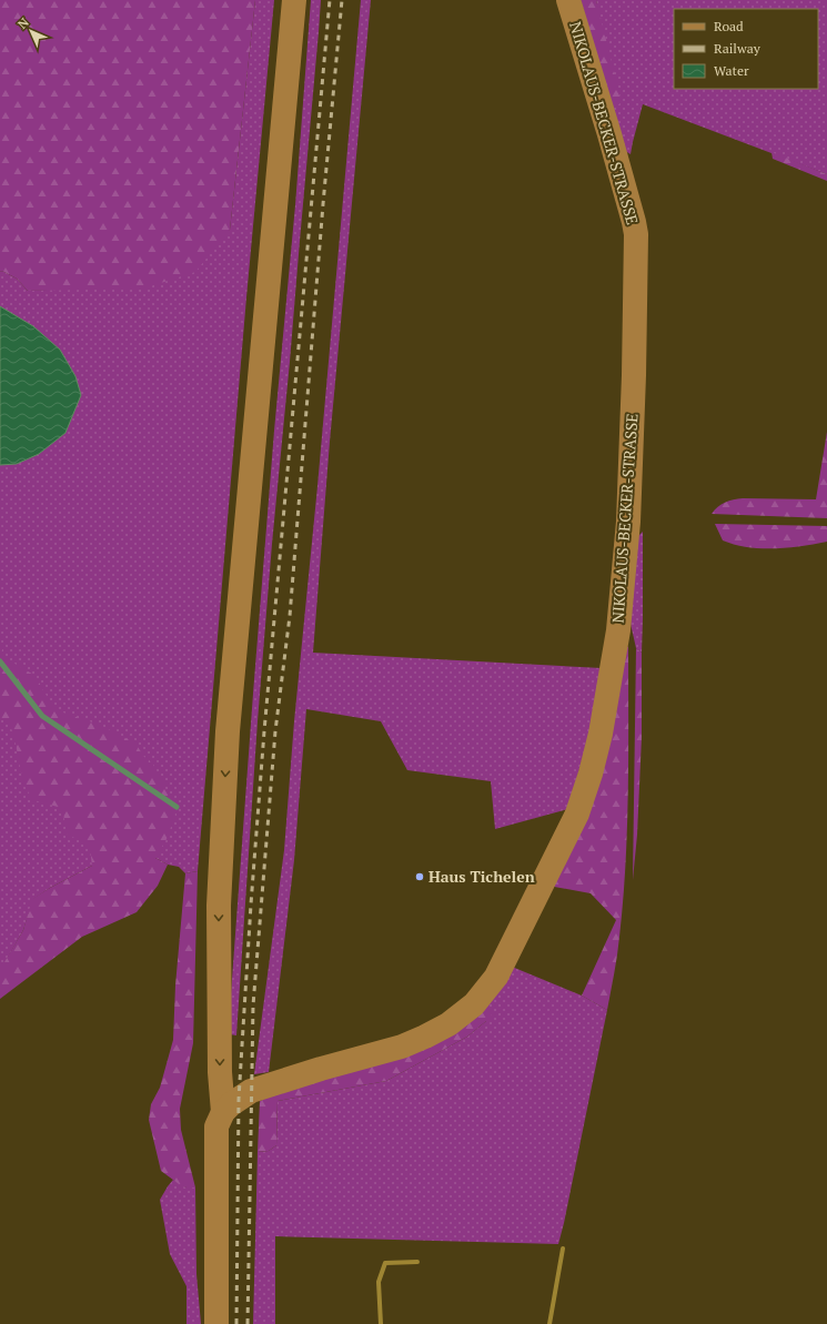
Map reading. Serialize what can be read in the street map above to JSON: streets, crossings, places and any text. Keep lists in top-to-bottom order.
{
  "streets": {
    "main road": ["NIKOLAUS-BECKER-STRASSE"]
  },
  "places": ["Haus Tichelen"],
  "legend": ["Road", "Railway", "Water"],
  "north": "top left"
}
